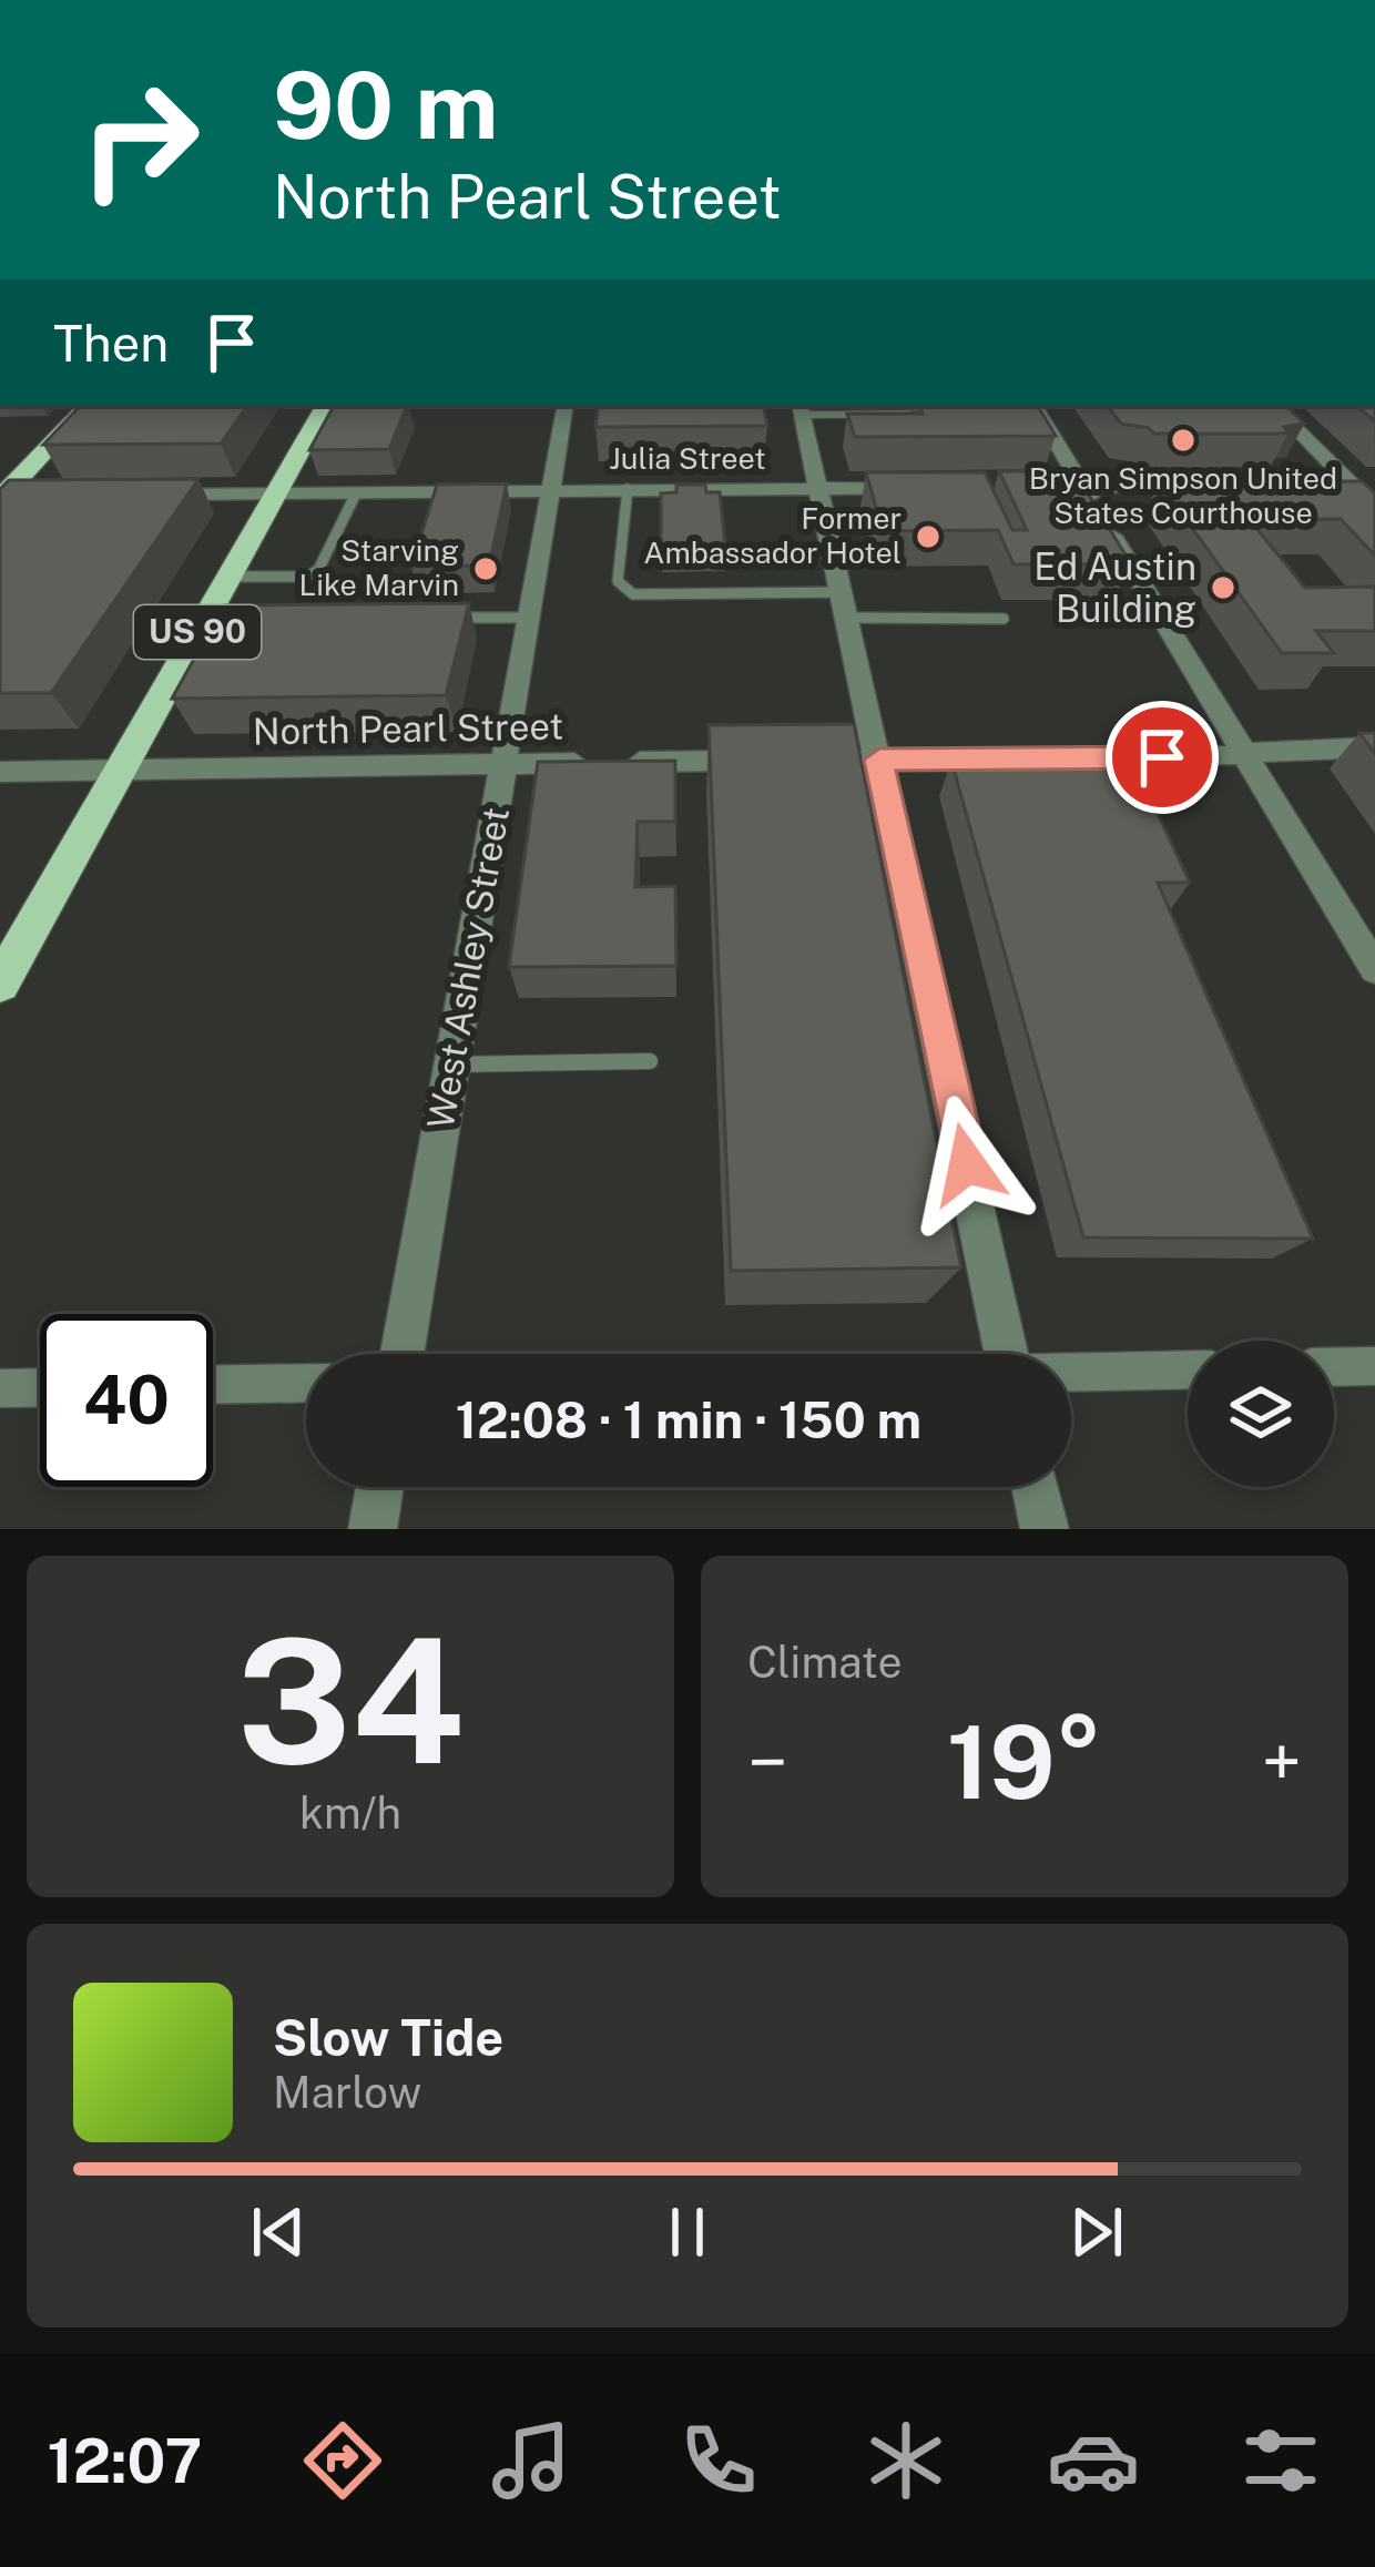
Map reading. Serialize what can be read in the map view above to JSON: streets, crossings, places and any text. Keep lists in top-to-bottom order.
{
  "streets": {
    "main road": ["US 90"],
    "street": ["Julia Street", "North Pearl Street", "West Ashley Street"]
  },
  "crossings": [
    ["Julia Street", "US 90"],
    ["Julia Street", "West Ashley Street"],
    ["US 90", "North Pearl Street"],
    ["North Pearl Street", "West Ashley Street"]
  ],
  "places": [
    "Bryan Simpson United States Courthouse",
    "Former Ambassador Hotel",
    "Starving Like Marvin",
    "Ed Austin Building"
  ],
  "page": {
    "turn": ["90 m", "North Pearl Street"],
    "then": "Then",
    "limit": "40",
    "trip": "12:08 · 1 min · 150 m",
    "tile": [
      ["34", "km/h"],
      "Climate"
    ],
    "heat": ["−", "19°", "+"],
    "song": ["Slow Tide", "Marlow"],
    "tabs": "12:07"
  }
}
